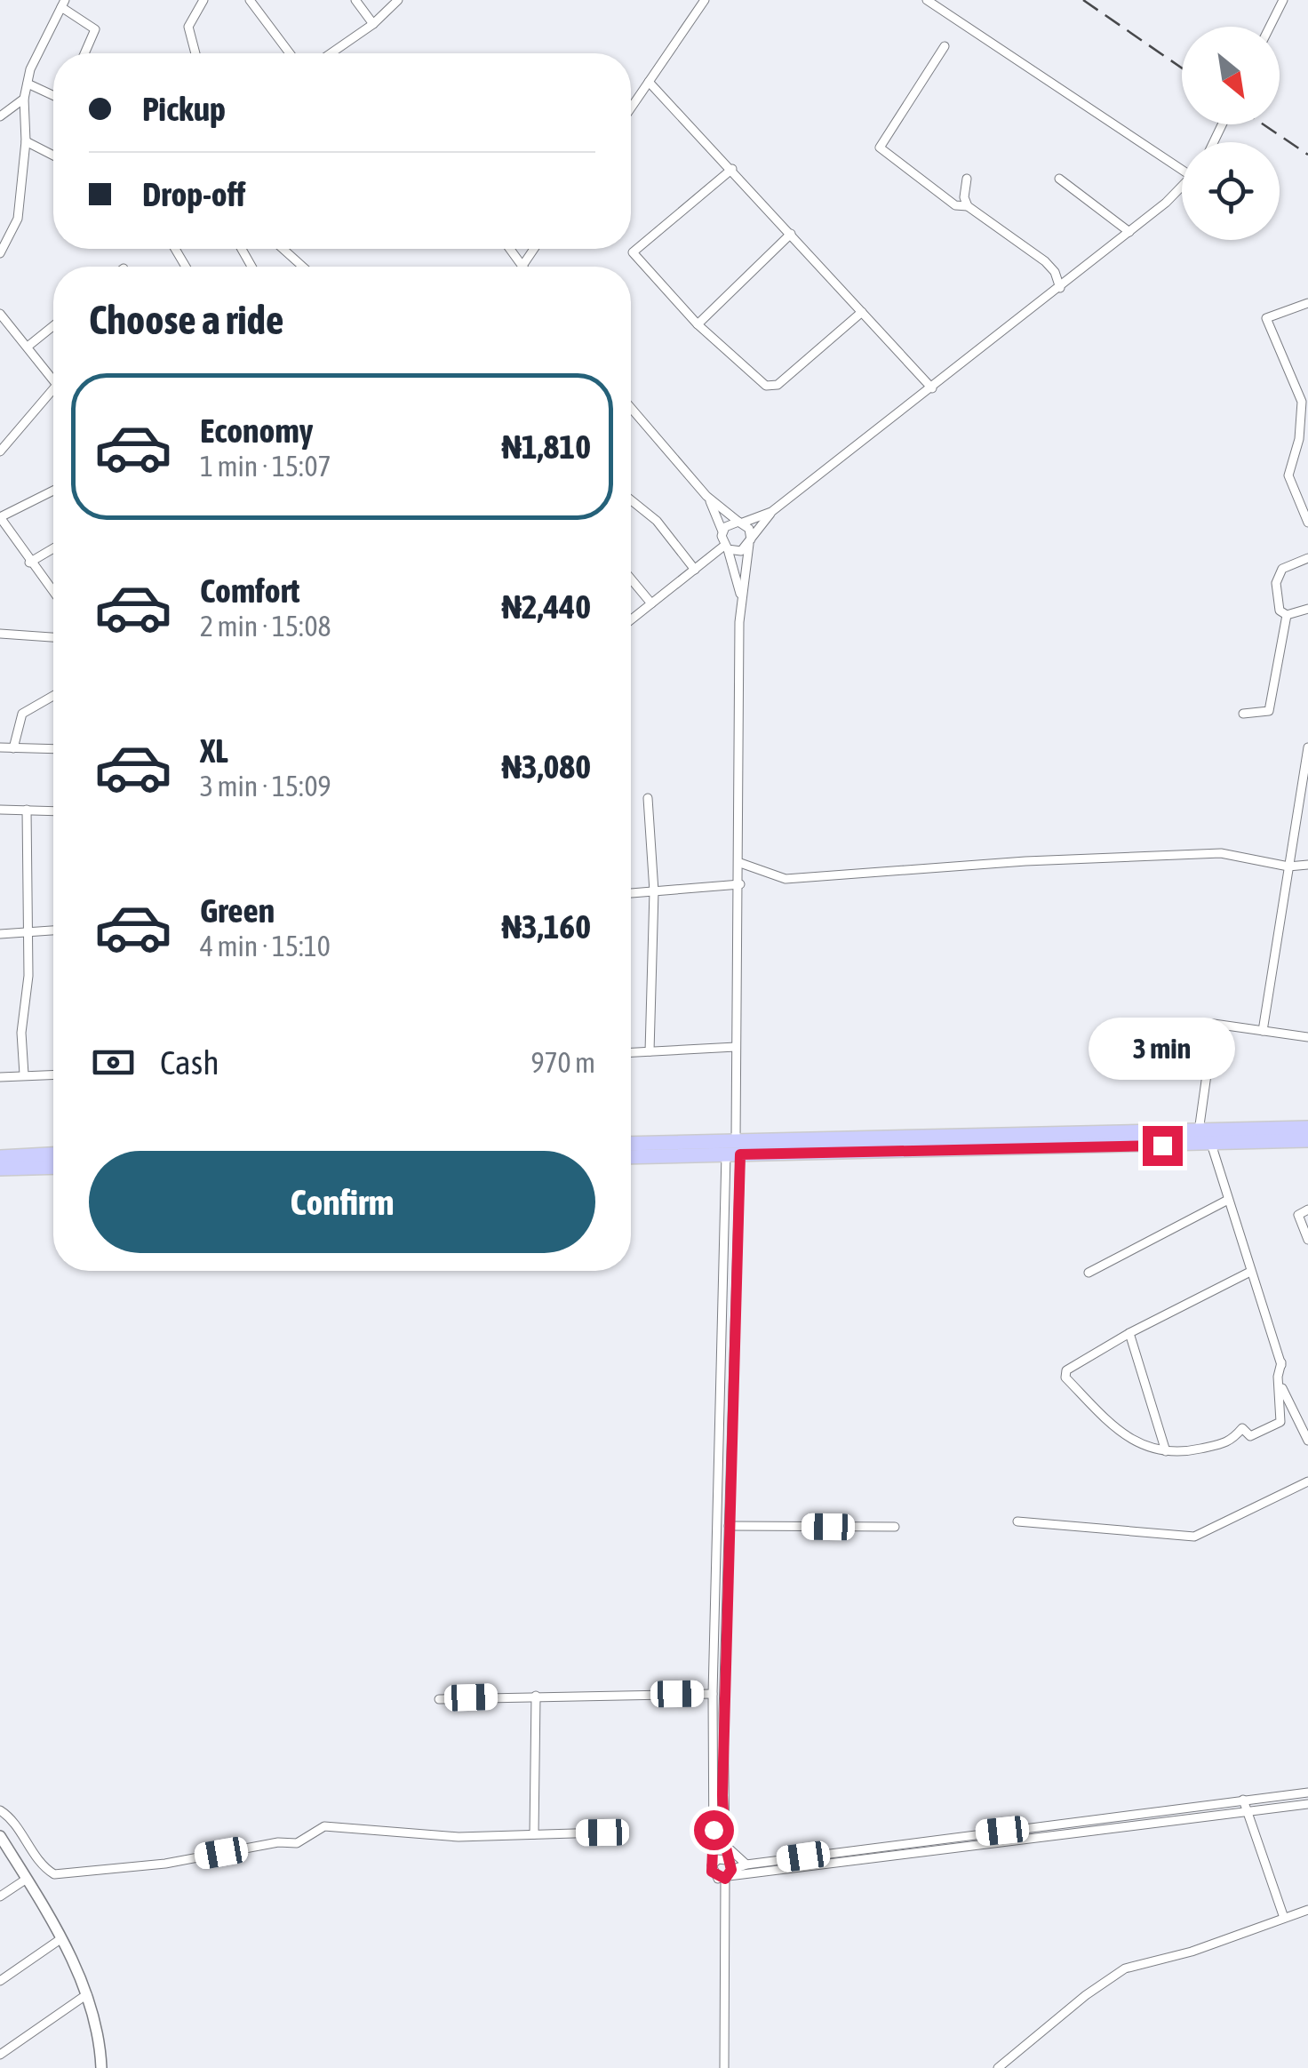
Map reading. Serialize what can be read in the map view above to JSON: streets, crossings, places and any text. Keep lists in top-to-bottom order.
{
  "north": "bottom right",
  "page": {
    "banner": ["Pickup", "Drop-off"],
    "heading": "Choose a ride",
    "list": [
      {
        "name": "Economy",
        "note": "1 min · 15:07",
        "value": "₦1,810"
      },
      {
        "name": "Comfort",
        "note": "2 min · 15:08",
        "value": "₦2,440"
      },
      {
        "name": "XL",
        "note": "3 min · 15:09",
        "value": "₦3,080"
      },
      {
        "name": "Green",
        "note": "4 min · 15:10",
        "value": "₦3,160"
      }
    ],
    "pay": ["Cash", "970 m"],
    "bubble": "3 min",
    "buttons": "Confirm"
  }
}
